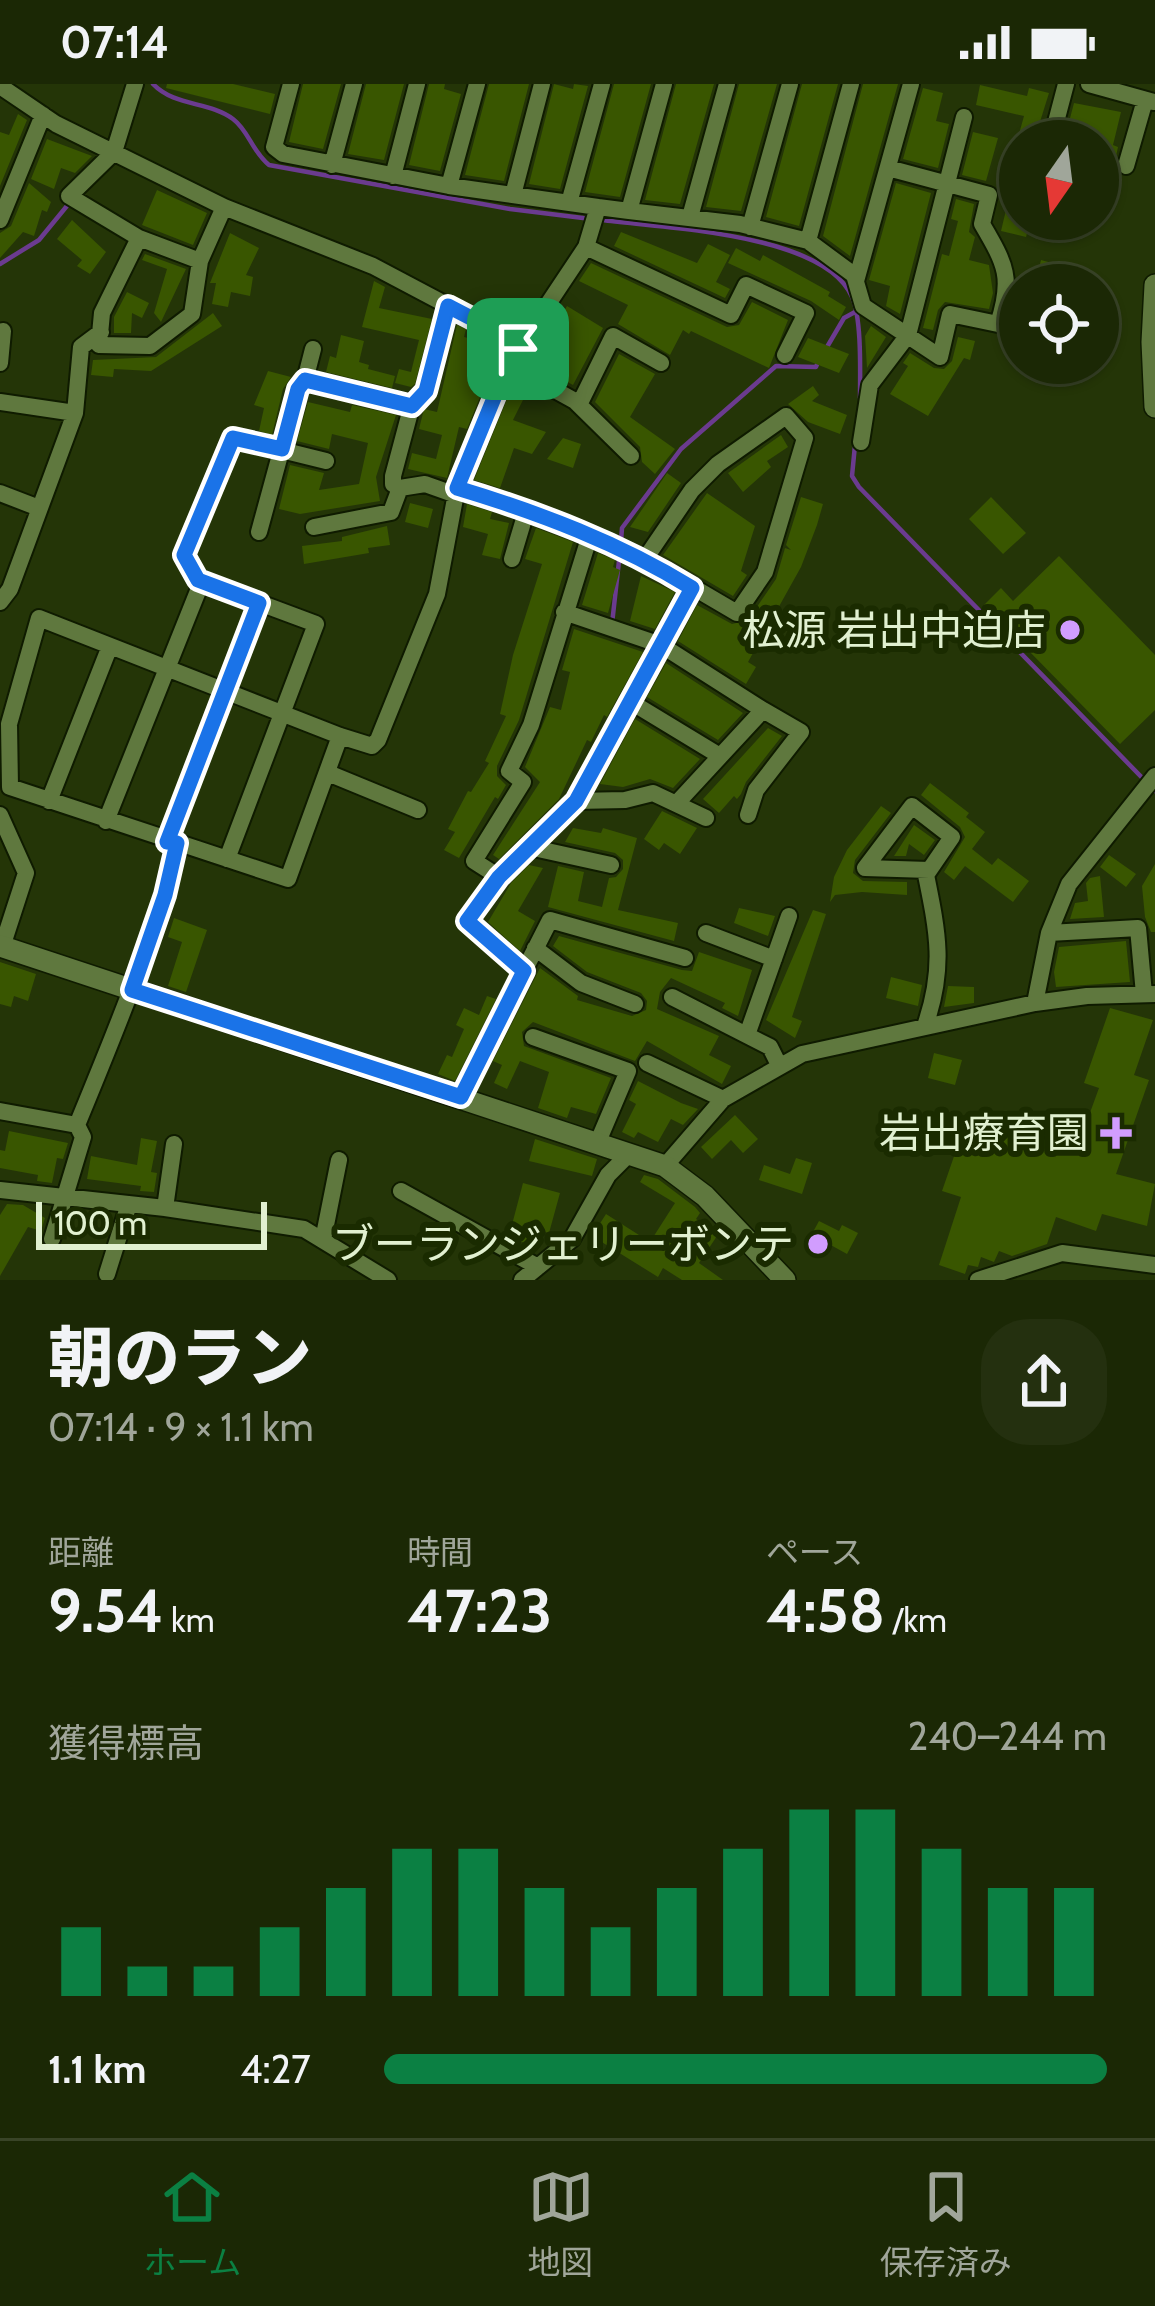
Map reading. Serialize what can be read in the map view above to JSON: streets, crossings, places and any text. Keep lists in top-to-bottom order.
{
  "places": {
    "other": ["松源 岩出中迫店", "ブーランジェリーボンテ"],
    "health": ["岩出療育園"]
  },
  "scale_bar": "100 m",
  "north": "bottom",
  "page": {
    "status": "07:14",
    "scale": "100 m",
    "heading": ["朝のラン", "07:14 · 9 × 1.1 km"],
    "stats": [
      ["距離", "9.54 km"],
      ["時間", "47:23"],
      ["ペース", "4:58 /km"]
    ],
    "chart": ["獲得標高", "240–244 m"],
    "list": [
      {
        "name": "1.1 km",
        "note": "4:27"
      }
    ],
    "tabs": ["ホーム", "地図", "保存済み"]
  }
}
